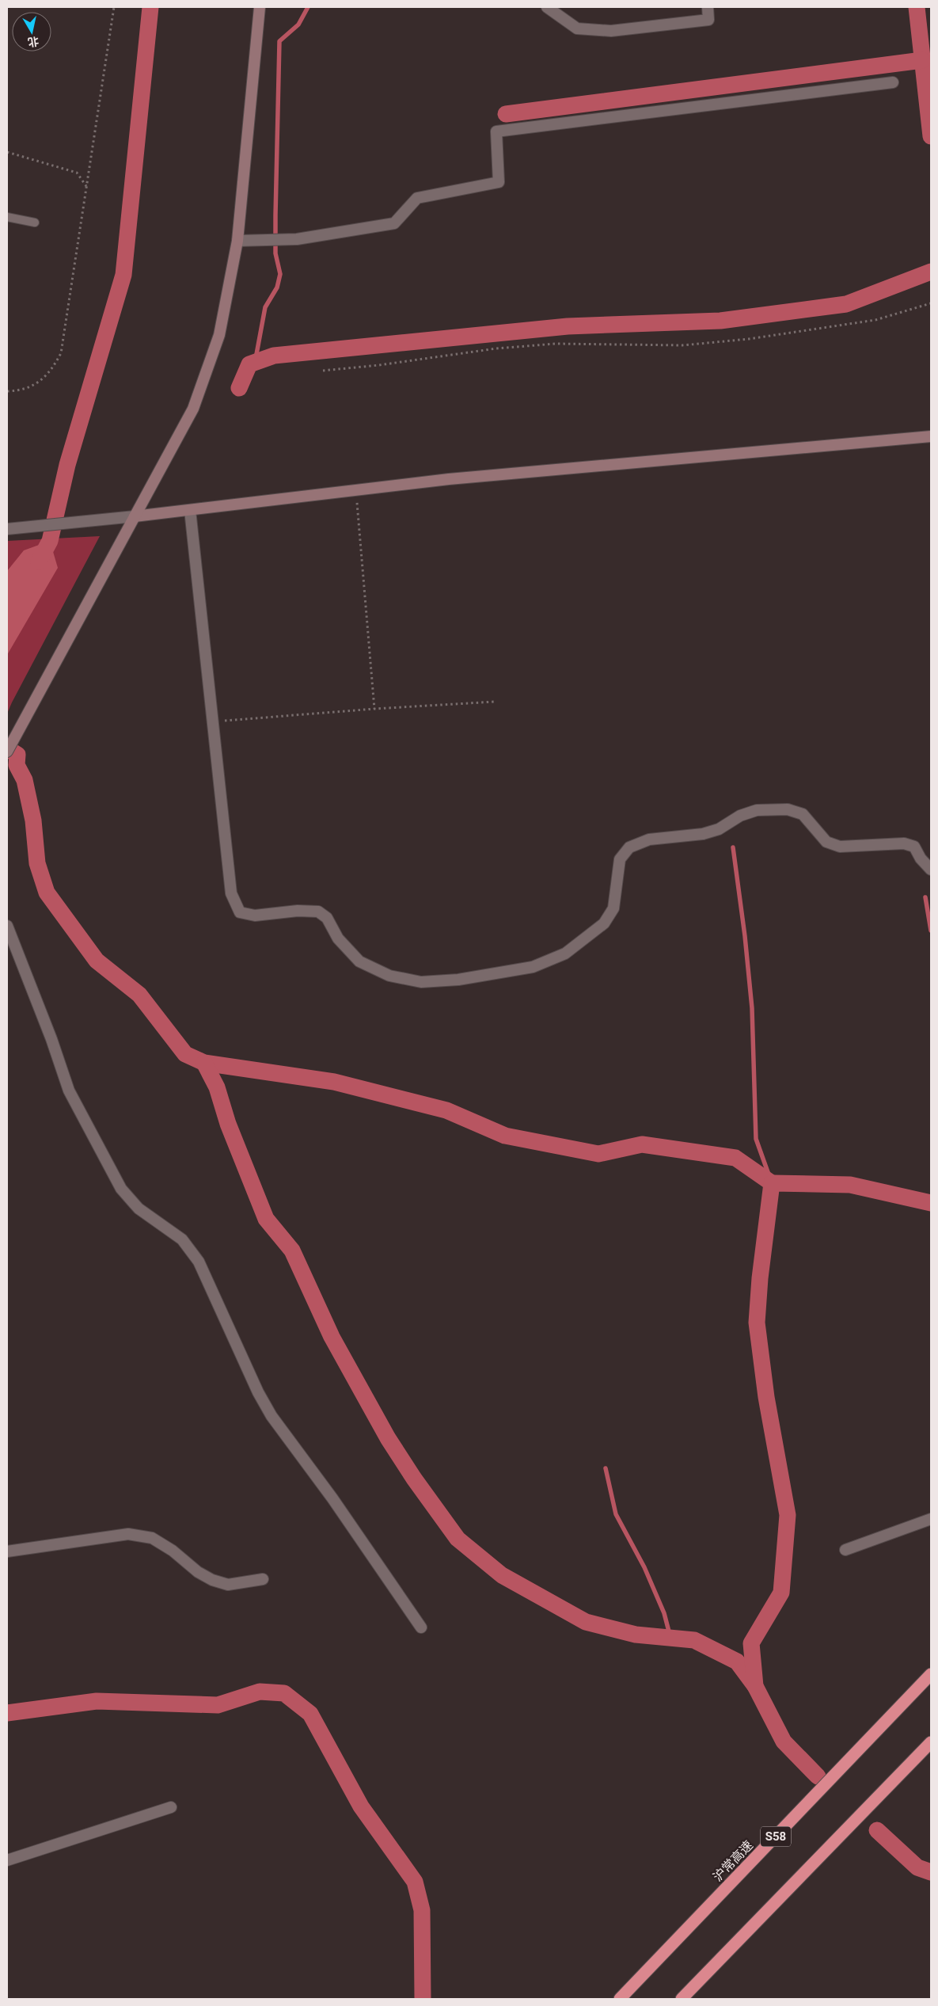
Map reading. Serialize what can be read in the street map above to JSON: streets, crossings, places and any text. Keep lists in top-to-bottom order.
{
  "streets": {
    "highway": ["S58", "沪常高速"]
  },
  "north": "bottom"
}
